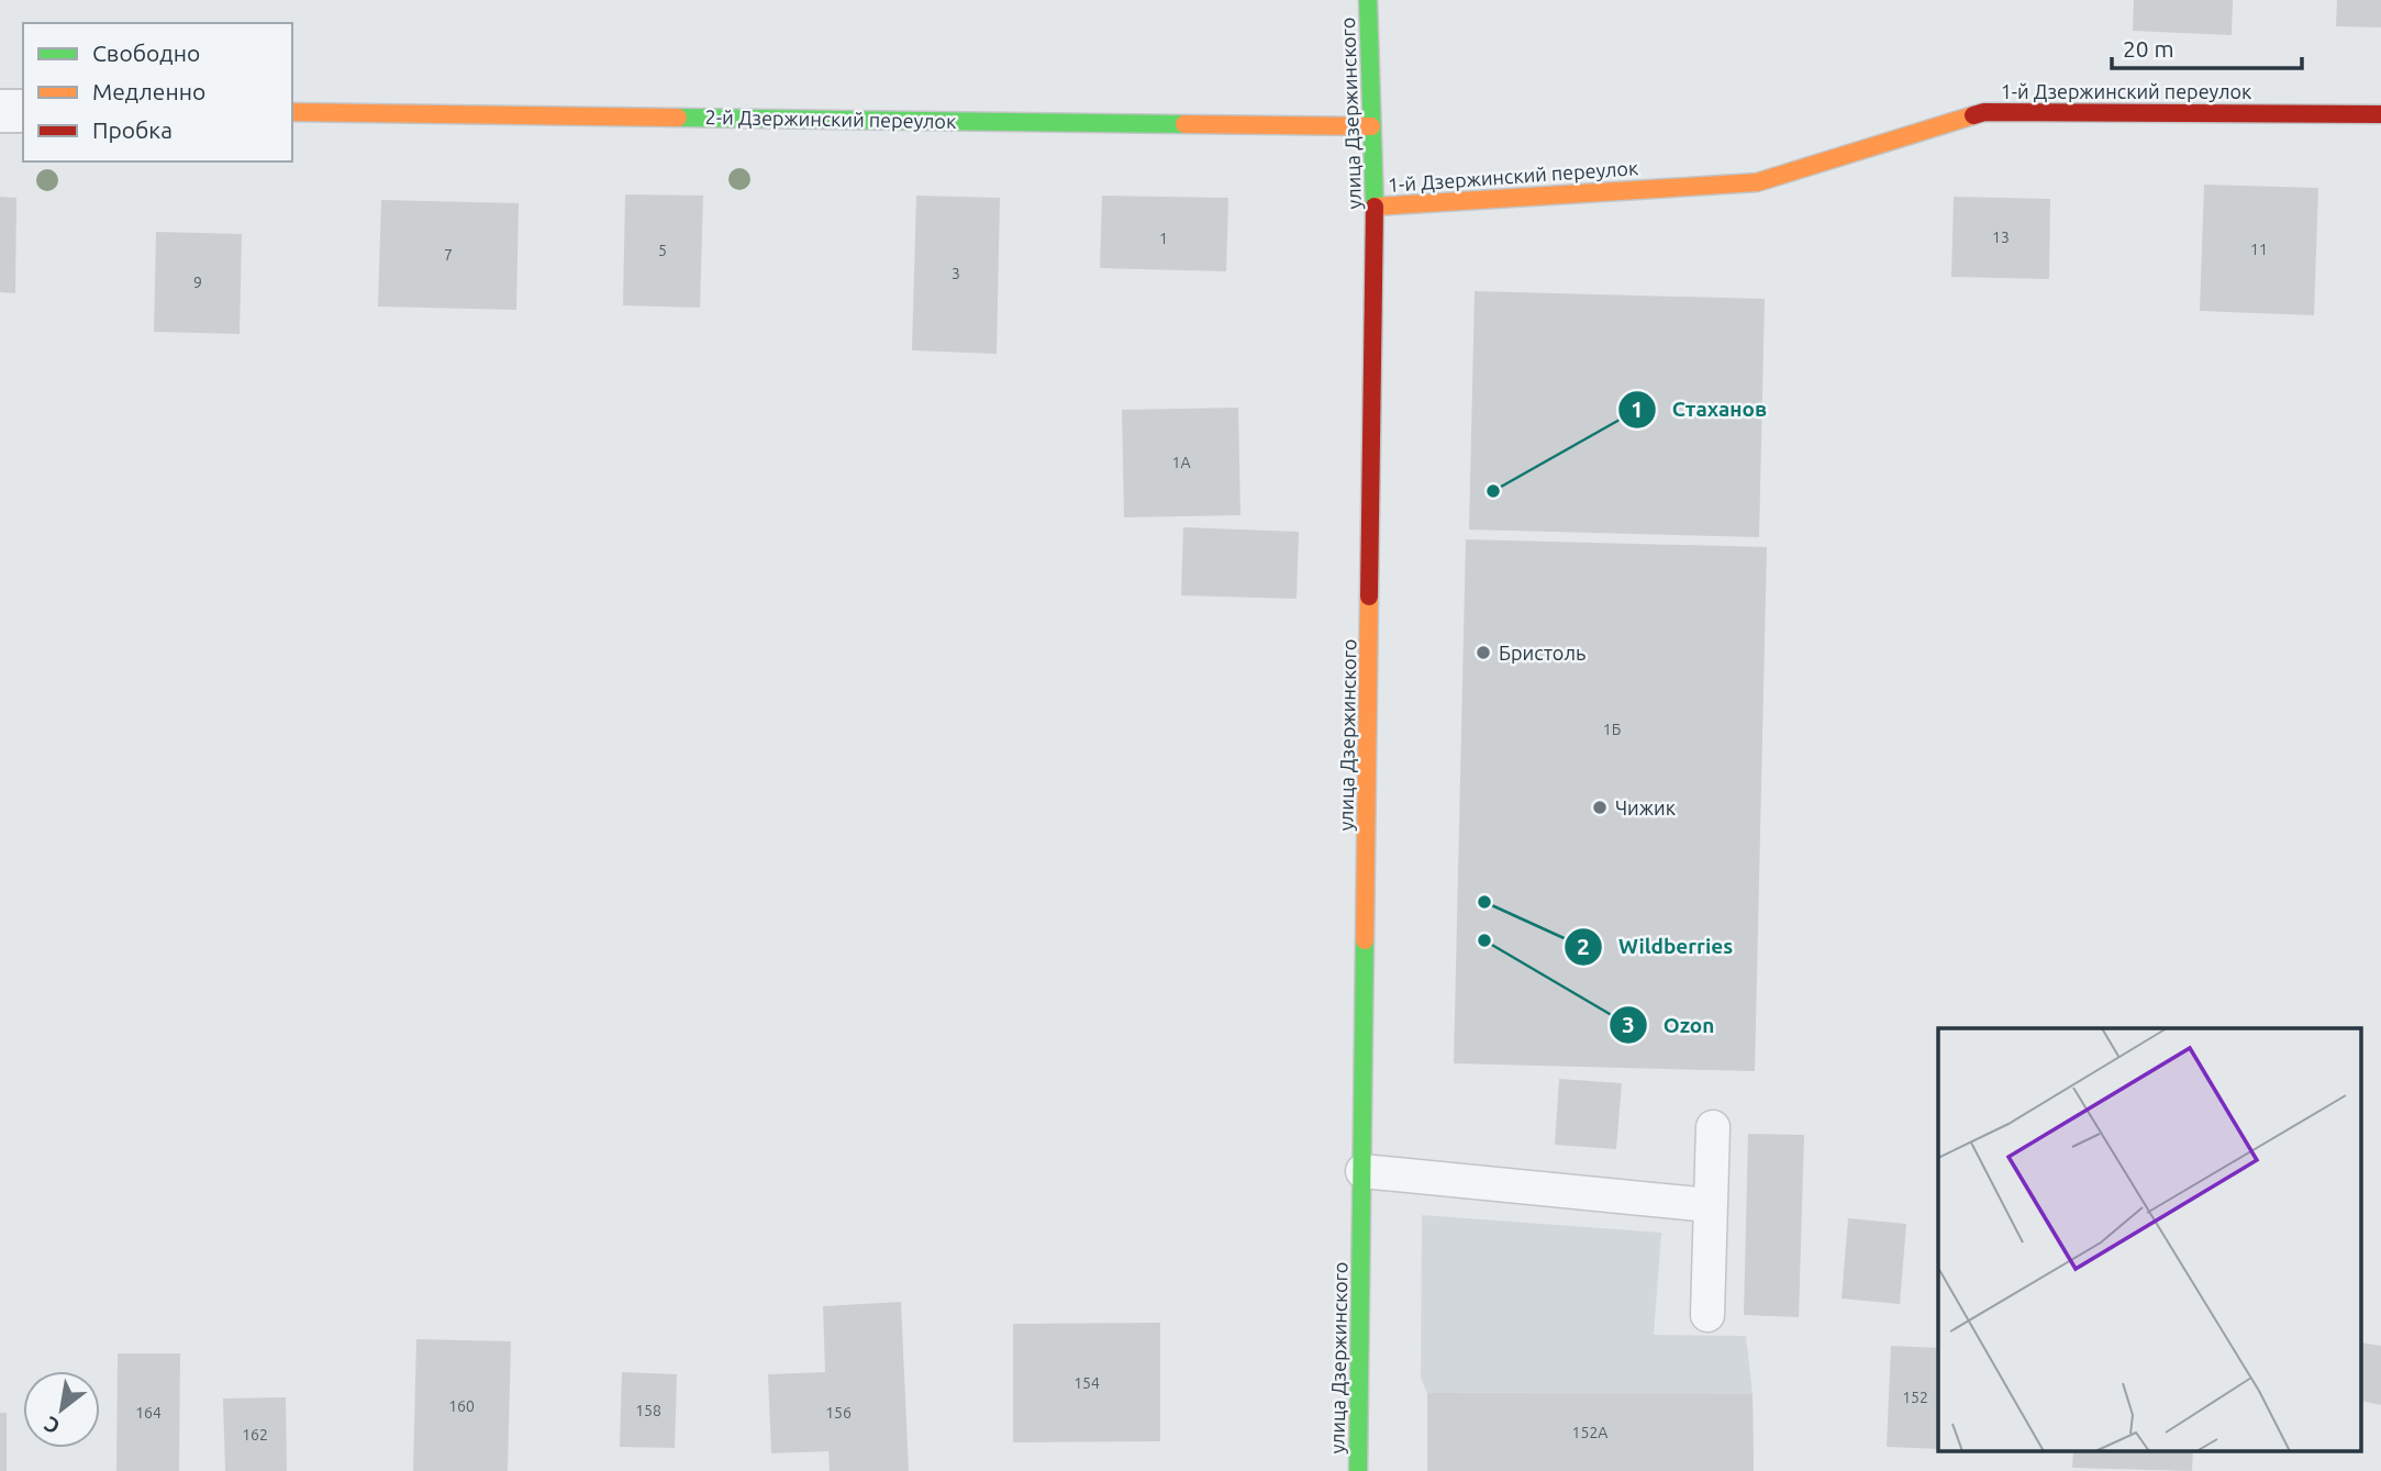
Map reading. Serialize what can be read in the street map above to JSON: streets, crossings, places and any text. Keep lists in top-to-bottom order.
{
  "streets": {
    "street": ["1-й Дзержинский переулок", "улица Дзержинского", "2-й Дзержинский переулок"]
  },
  "crossings": [
    ["1-й Дзержинский переулок", "улица Дзержинского"],
    ["улица Дзержинского", "2-й Дзержинский переулок"]
  ],
  "places": [
    "Стаханов",
    "Бристоль",
    "Чижик",
    "Wildberries",
    "Ozon"
  ],
  "house_numbers": [
    "13",
    "1",
    "11",
    "5",
    "7",
    "3",
    "9",
    "1А",
    "1Б",
    "154",
    "152",
    "160",
    "158",
    "164",
    "156",
    "152А",
    "162"
  ],
  "legend": ["Свободно", "Медленно", "Пробка"],
  "scale_bar": "20 m",
  "north": "bottom left"
}
